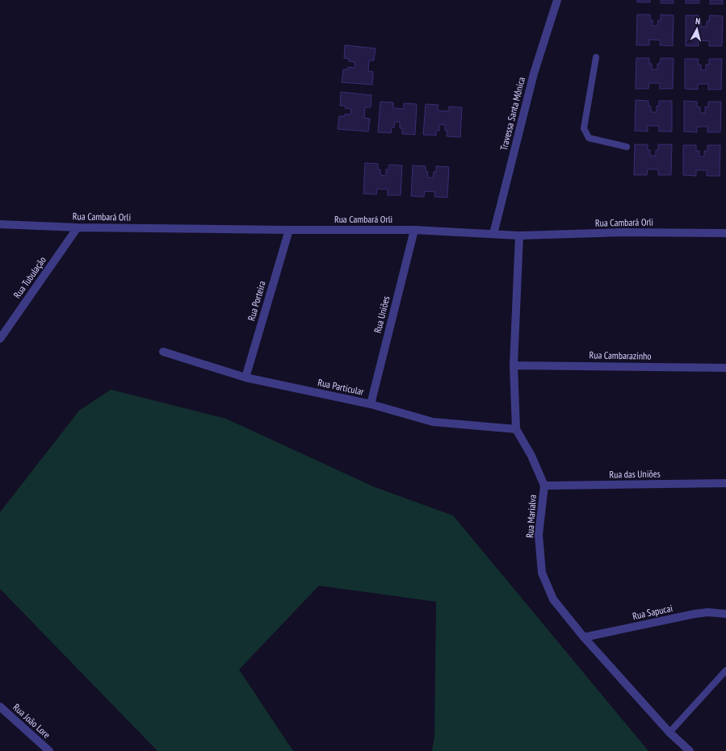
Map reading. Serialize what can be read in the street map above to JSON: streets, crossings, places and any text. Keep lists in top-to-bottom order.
{
  "streets": {
    "street": [
      "Travessa Santa Mônica",
      "Rua Cambará Orli",
      "Rua Tubulação",
      "Rua Porteira",
      "Rua Uniões",
      "Rua Cambarazinho",
      "Rua Particular",
      "Rua das Uniões",
      "Rua Marialva",
      "Rua Sapucai",
      "Rua João Lore"
    ]
  },
  "crossings": [
    ["Travessa Santa Mônica", "Rua Cambará Orli"],
    ["Rua Cambará Orli", "Rua Tubulação"],
    ["Rua Cambará Orli", "Rua Porteira"],
    ["Rua Cambará Orli", "Rua Uniões"],
    ["Rua Cambará Orli", "Rua Marialva"],
    ["Rua Porteira", "Rua Particular"],
    ["Rua Uniões", "Rua Particular"],
    ["Rua Cambarazinho", "Rua Marialva"],
    ["Rua Particular", "Rua Marialva"],
    ["Rua das Uniões", "Rua Marialva"],
    ["Rua Marialva", "Rua Sapucai"]
  ],
  "north": "top"
}
